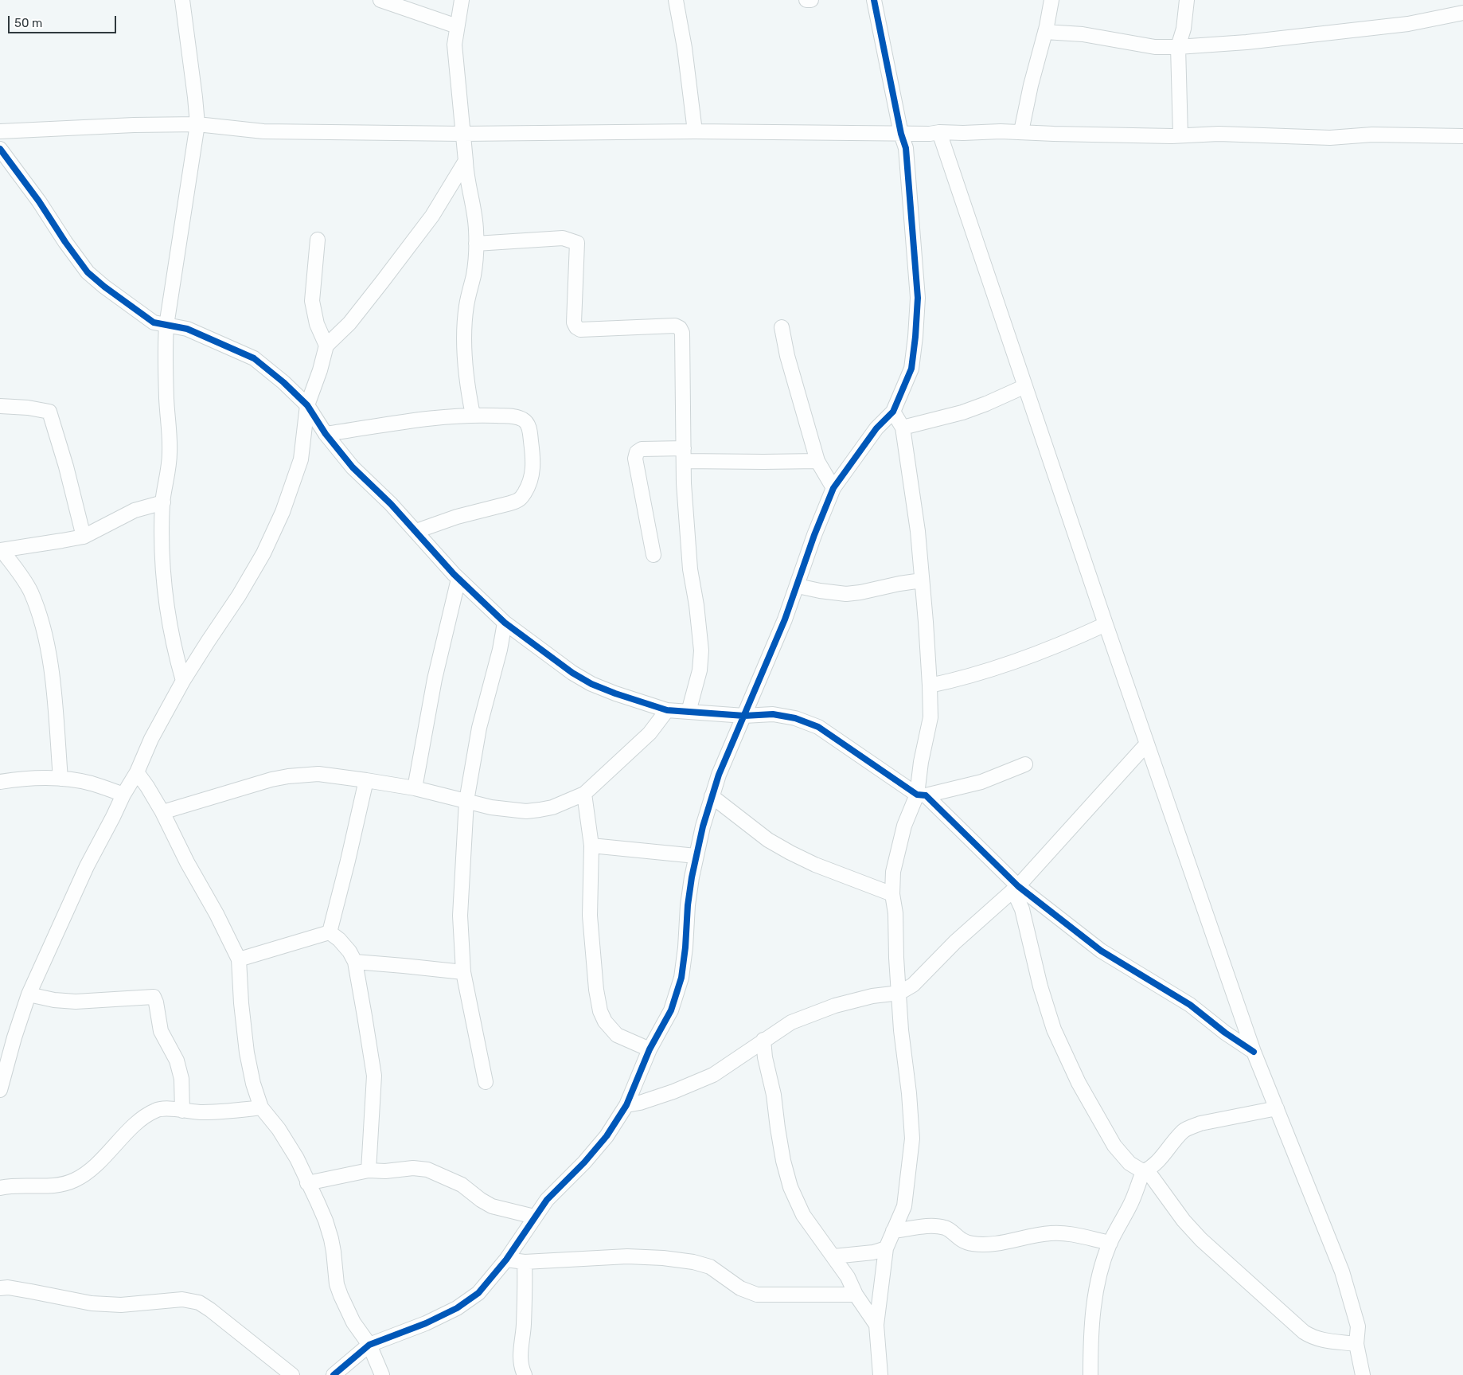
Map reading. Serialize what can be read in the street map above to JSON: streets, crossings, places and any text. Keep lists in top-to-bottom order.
{
  "scale_bar": "50 m"
}
